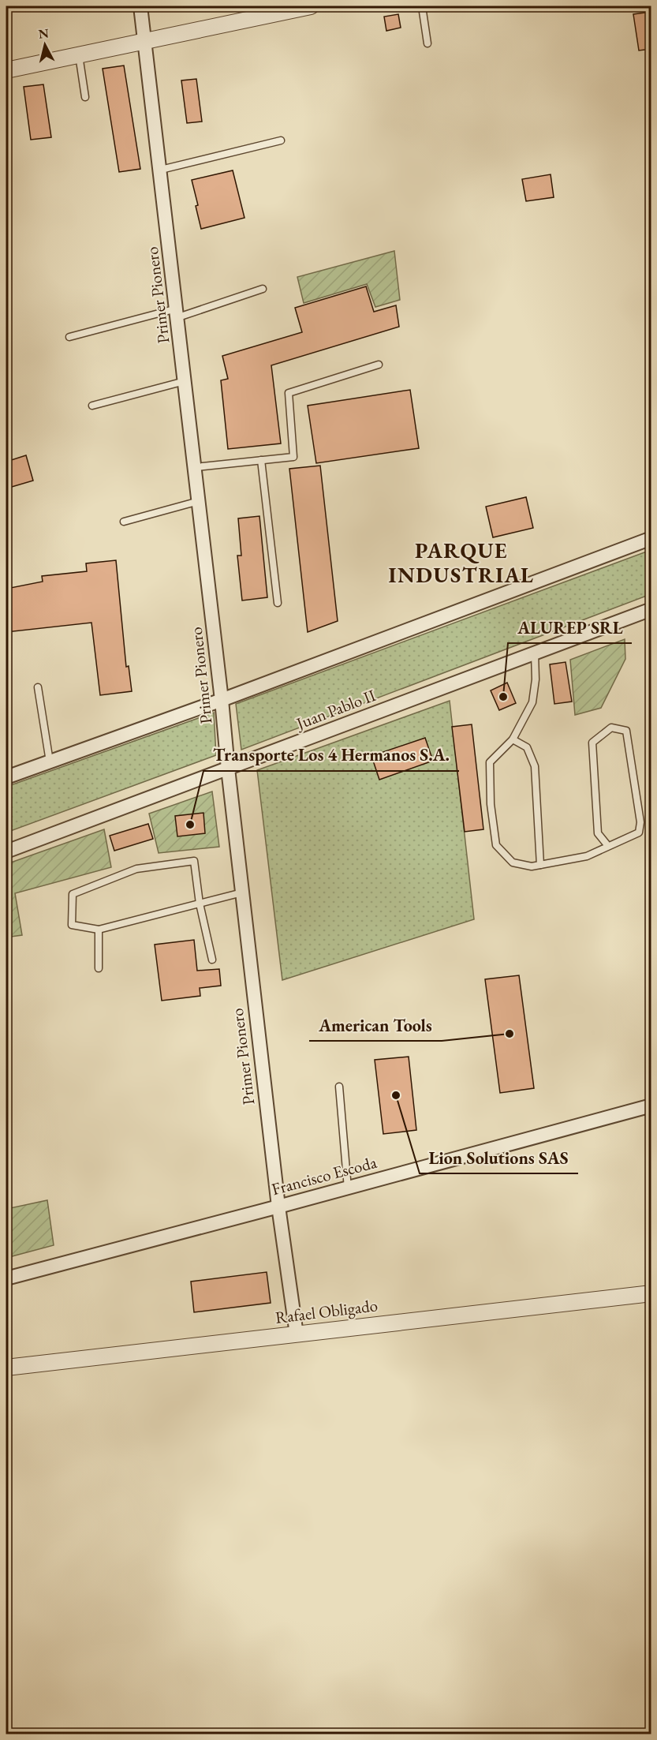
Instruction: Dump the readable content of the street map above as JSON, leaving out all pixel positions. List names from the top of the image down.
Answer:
{
  "streets": {
    "street": [
      "Primer Pionero",
      "Juan Pablo II",
      "Francisco Escoda",
      "Rafael Obligado"
    ]
  },
  "crossings": [
    ["Primer Pionero", "Juan Pablo II"],
    ["Primer Pionero", "Francisco Escoda"],
    ["Primer Pionero", "Rafael Obligado"]
  ],
  "districts": ["PARQUE INDUSTRIAL"],
  "places": [
    "ALUREP SRL",
    "Transporte Los 4 Hermanos S.A.",
    "American Tools",
    "Lion Solutions SAS"
  ],
  "north": "top"
}
